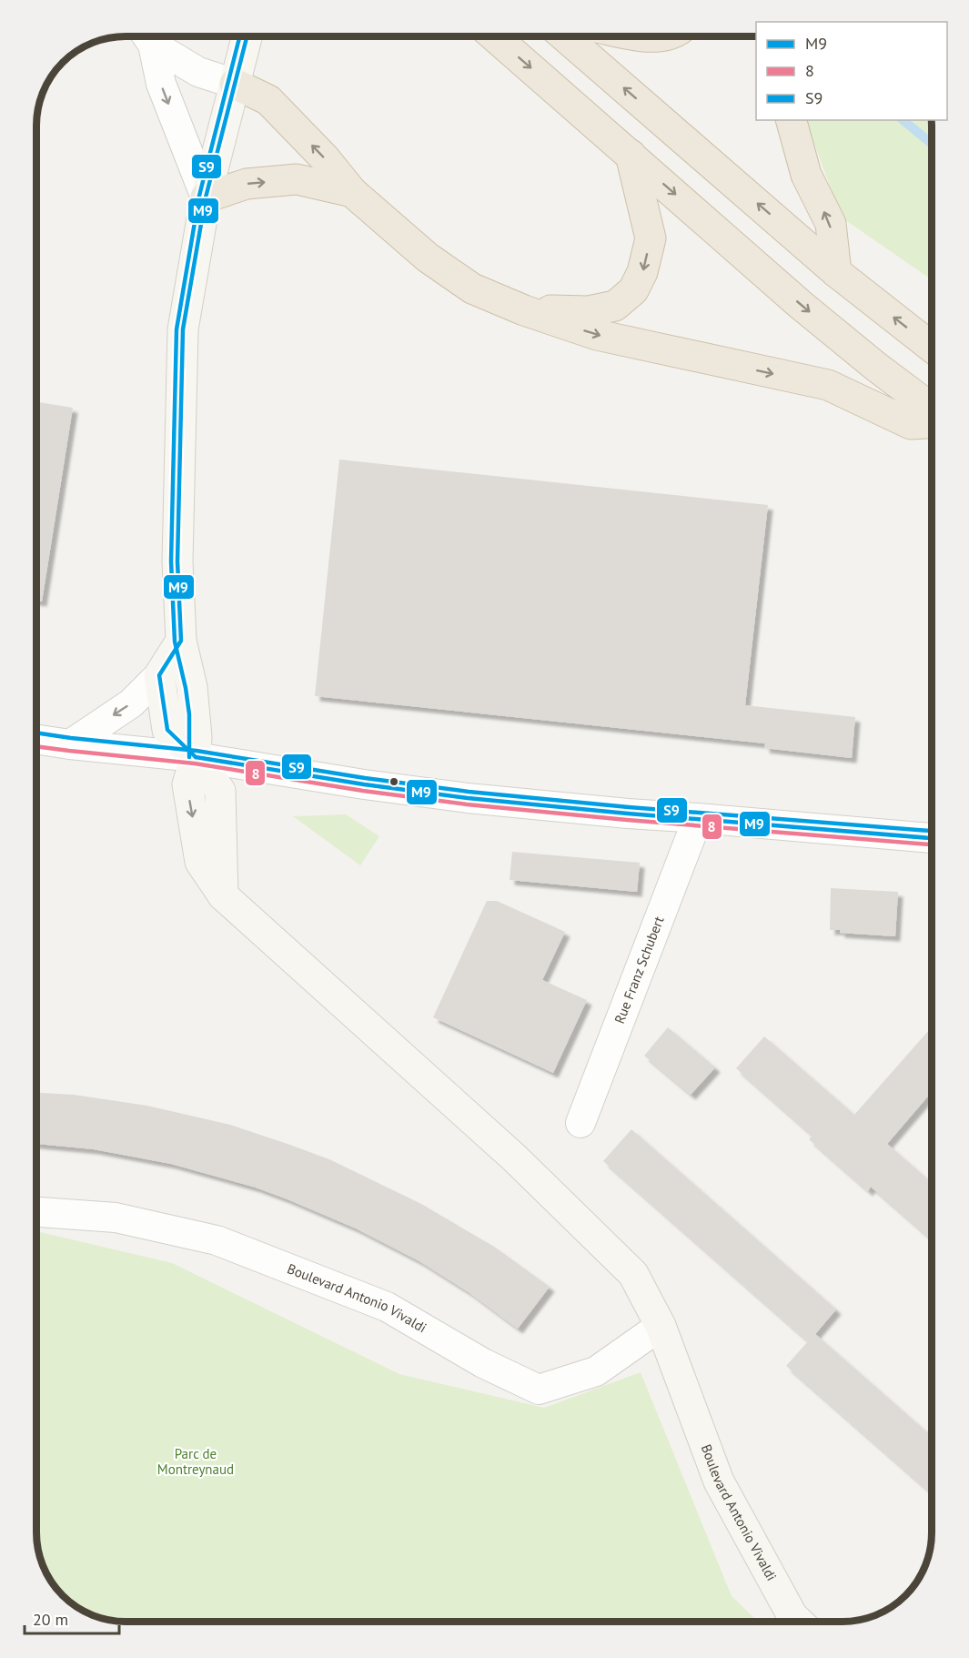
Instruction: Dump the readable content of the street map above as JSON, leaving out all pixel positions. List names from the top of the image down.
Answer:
{
  "streets": {
    "street": ["Rue Franz Schubert", "Boulevard Antonio Vivaldi"]
  },
  "parks": ["Parc de Montreynaud"],
  "lines": ["transit line S9", "transit line M9", "transit line 8"],
  "legend": ["M9", "8", "S9"],
  "scale_bar": "20 m"
}
